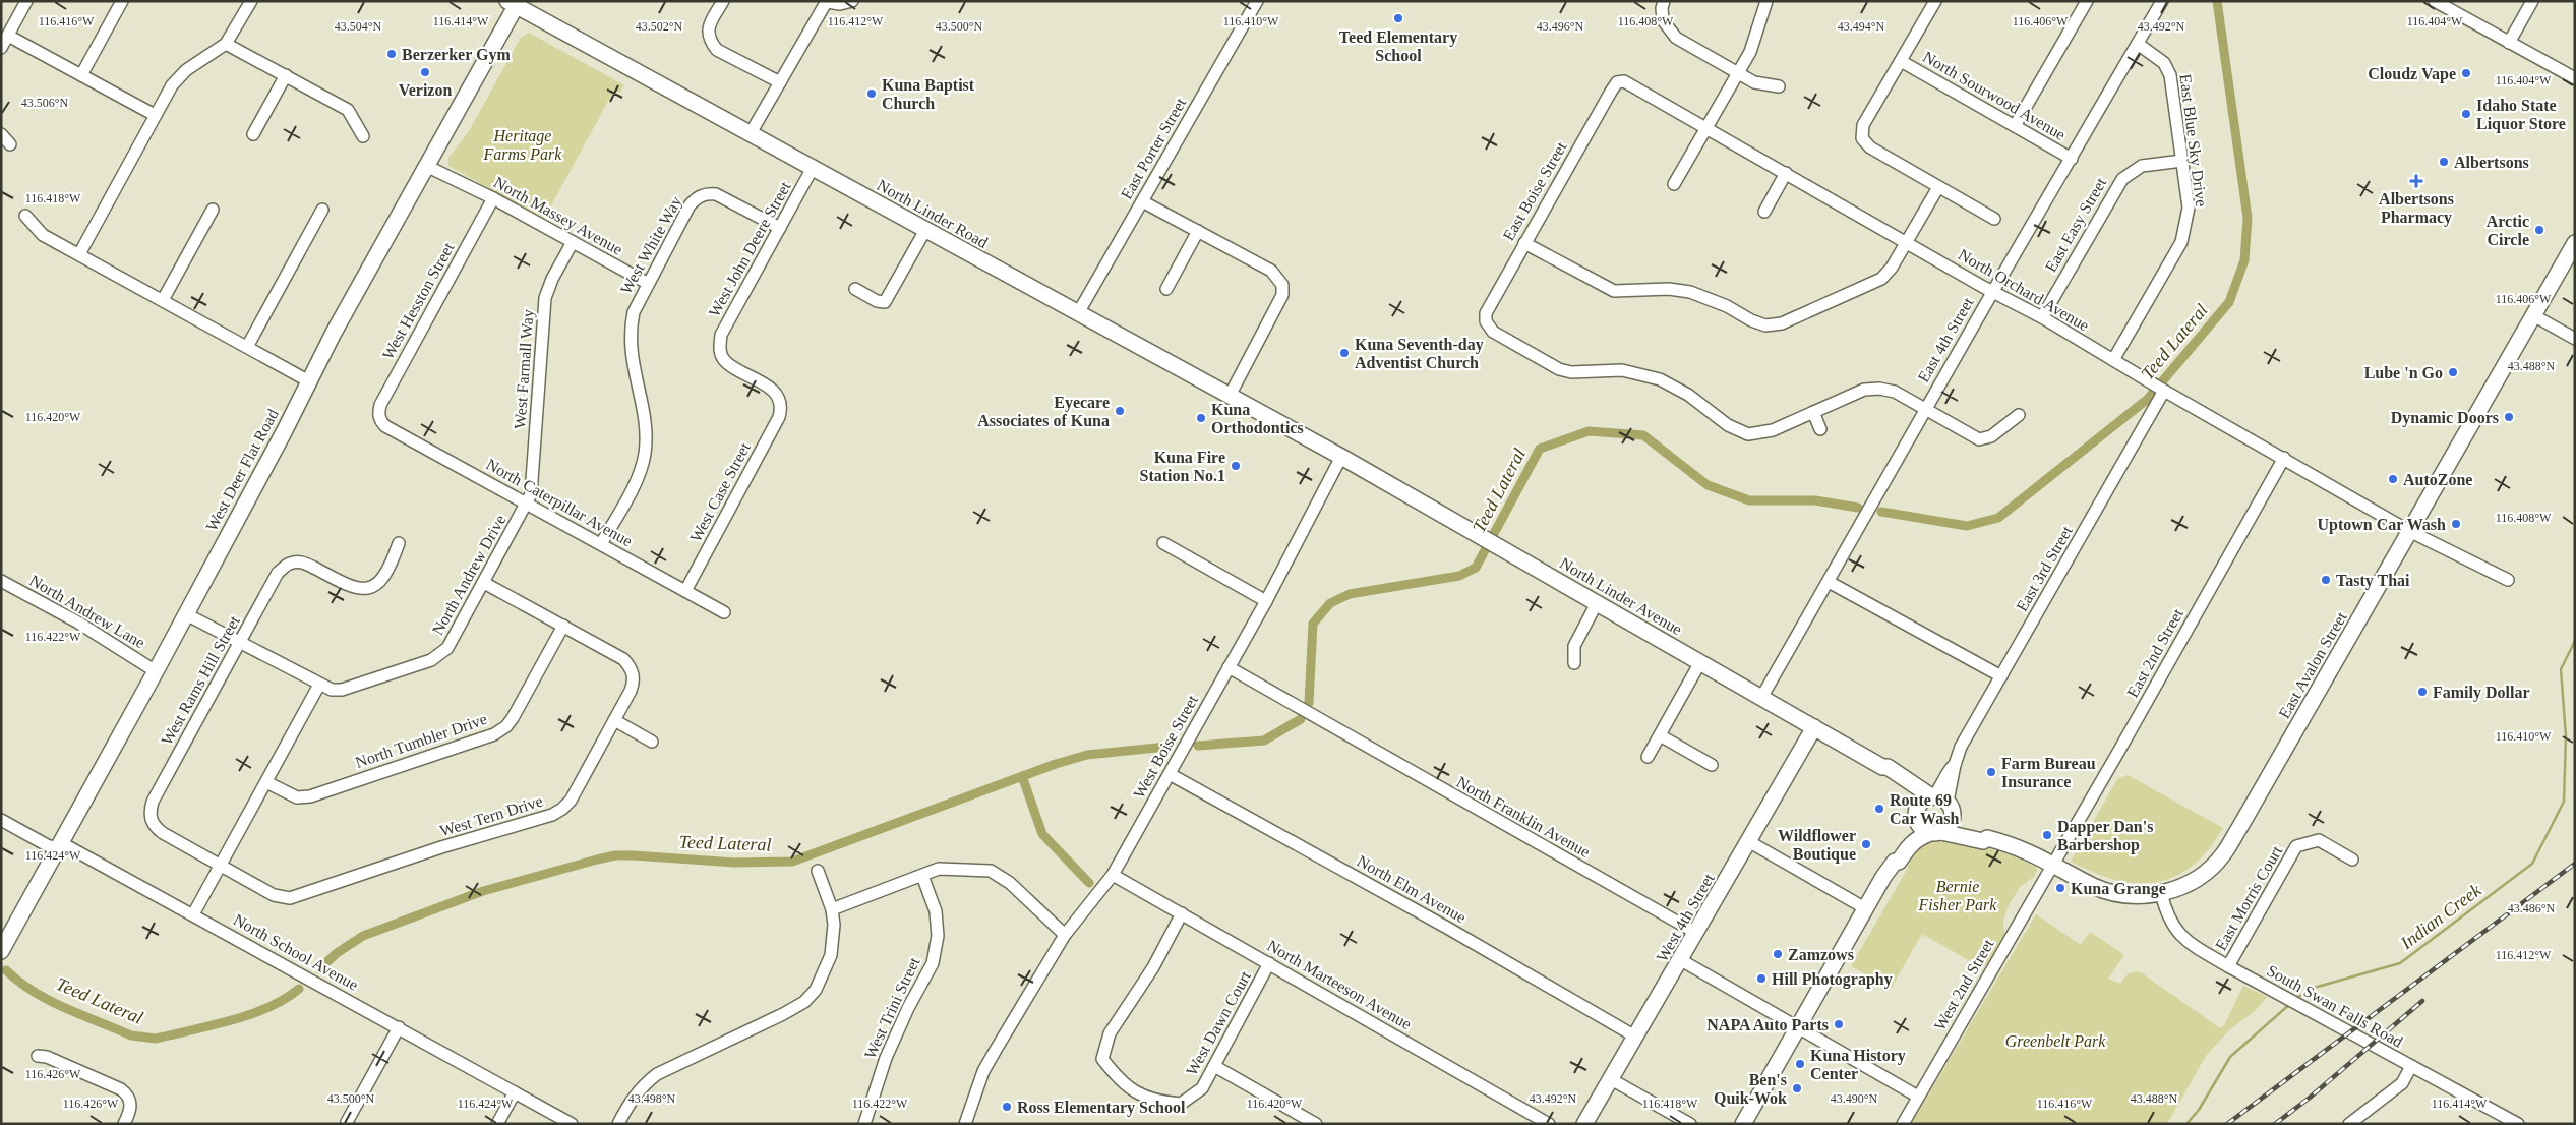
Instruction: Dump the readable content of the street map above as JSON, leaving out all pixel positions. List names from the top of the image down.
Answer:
{
  "streets": {
    "main road": [
      "North Linder Road",
      "West Deer Flat Road",
      "North Linder Avenue",
      "East Avalon Street",
      "West 4th Street"
    ],
    "street": [
      "North Sourwood Avenue",
      "East Blue Sky Drive",
      "East Porter Street",
      "East Boise Street",
      "North Massey Avenue",
      "East Easy Street",
      "West White Way",
      "West John Deere Street",
      "North Orchard Avenue",
      "West Hesston Street",
      "East 4th Street",
      "West Farmall Way",
      "West Case Street",
      "North Caterpillar Avenue",
      "East 3rd Street",
      "North Andrew Drive",
      "North Andrew Lane",
      "East 2nd Street",
      "West Rams Hill Street",
      "North Tumbler Drive",
      "West Boise Street",
      "West Tern Drive",
      "North Franklin Avenue",
      "North Elm Avenue",
      "East Morris Court",
      "North School Avenue",
      "North Marteeson Avenue",
      "West 2nd Street",
      "South Swan Falls Road",
      "West Trini Street",
      "West Dawn Court"
    ]
  },
  "crossings": [
    ["North Sourwood Avenue", "East 4th Street"],
    ["East Blue Sky Drive", "East Easy Street"],
    ["East Blue Sky Drive", "North Orchard Avenue"],
    ["East Blue Sky Drive", "East 4th Street"],
    ["East Porter Street", "North Linder Road"],
    ["East Boise Street", "North Orchard Avenue"],
    ["North Linder Road", "West John Deere Street"],
    ["North Linder Road", "West Deer Flat Road"],
    ["North Linder Road", "North Linder Avenue"],
    ["North Linder Road", "West Boise Street"],
    ["North Massey Avenue", "West White Way"],
    ["North Massey Avenue", "West Hesston Street"],
    ["North Massey Avenue", "West Farmall Way"],
    ["North Massey Avenue", "West Deer Flat Road"],
    ["East Easy Street", "North Orchard Avenue"],
    ["West White Way", "West John Deere Street"],
    ["West White Way", "North Caterpillar Avenue"],
    ["West John Deere Street", "West Case Street"],
    ["North Orchard Avenue", "East 4th Street"],
    ["North Orchard Avenue", "East 3rd Street"],
    ["North Orchard Avenue", "East 2nd Street"],
    ["North Orchard Avenue", "East Avalon Street"],
    ["West Hesston Street", "North Caterpillar Avenue"],
    ["East 4th Street", "North Linder Avenue"],
    ["West Farmall Way", "North Caterpillar Avenue"],
    ["West Farmall Way", "North Andrew Drive"],
    ["West Deer Flat Road", "North Andrew Drive"],
    ["West Deer Flat Road", "North Andrew Lane"],
    ["West Deer Flat Road", "North School Avenue"],
    ["West Case Street", "North Caterpillar Avenue"],
    ["North Caterpillar Avenue", "North Andrew Drive"],
    ["East 3rd Street", "North Linder Avenue"],
    ["North Andrew Drive", "West Rams Hill Street"],
    ["North Linder Avenue", "East 2nd Street"],
    ["North Linder Avenue", "East Avalon Street"],
    ["North Linder Avenue", "West Boise Street"],
    ["North Linder Avenue", "West 4th Street"],
    ["North Linder Avenue", "West 2nd Street"],
    ["North Linder Avenue", "South Swan Falls Road"],
    ["East 2nd Street", "West 2nd Street"],
    ["East Avalon Street", "South Swan Falls Road"],
    ["West Rams Hill Street", "West Tern Drive"],
    ["North Tumbler Drive", "West Tern Drive"],
    ["West Boise Street", "North Franklin Avenue"],
    ["West Boise Street", "North Elm Avenue"],
    ["West Boise Street", "North Marteeson Avenue"],
    ["North Franklin Avenue", "West 4th Street"],
    ["North Elm Avenue", "West 4th Street"],
    ["East Morris Court", "South Swan Falls Road"],
    ["North Marteeson Avenue", "West Dawn Court"]
  ],
  "water": ["Teed Lateral", "Indian Creek"],
  "parks": ["Heritage Farms Park", "Bernie Fisher Park", "Greenbelt Park"],
  "places": {
    "other": [
      "Teed Elementary School",
      "Berzerker Gym",
      "Verizon",
      "Cloudz Vape",
      "Kuna Baptist Church",
      "Idaho State Liquor Store",
      "Albertsons",
      "Arctic Circle",
      "Kuna Seventh-day Adventist Church",
      "Lube 'n Go",
      "Eyecare Associates of Kuna",
      "Dynamic Doors",
      "Kuna Orthodontics",
      "Kuna Fire Station No.1",
      "AutoZone",
      "Uptown Car Wash",
      "Tasty Thai",
      "Family Dollar",
      "Farm Bureau Insurance",
      "Route 69 Car Wash",
      "Dapper Dan's Barbershop",
      "Wildflower Boutique",
      "Kuna Grange",
      "Zamzows",
      "Hill Photography",
      "NAPA Auto Parts",
      "Kuna History Center",
      "Ben's Quik-Wok",
      "Ross Elementary School"
    ],
    "health": ["Albertsons Pharmacy"]
  },
  "coordinates": [
    "116.406°W",
    "116.404°W",
    "116.416°W",
    "116.414°W",
    "116.412°W",
    "116.410°W",
    "116.408°W",
    "43.504°N",
    "43.502°N",
    "43.500°N",
    "43.496°N",
    "43.494°N",
    "43.492°N",
    "43.506°N",
    "116.418°W",
    "43.488°N",
    "116.420°W",
    "116.422°W",
    "116.424°W",
    "43.486°N",
    "116.426°W",
    "43.498°N",
    "43.490°N"
  ]
}
